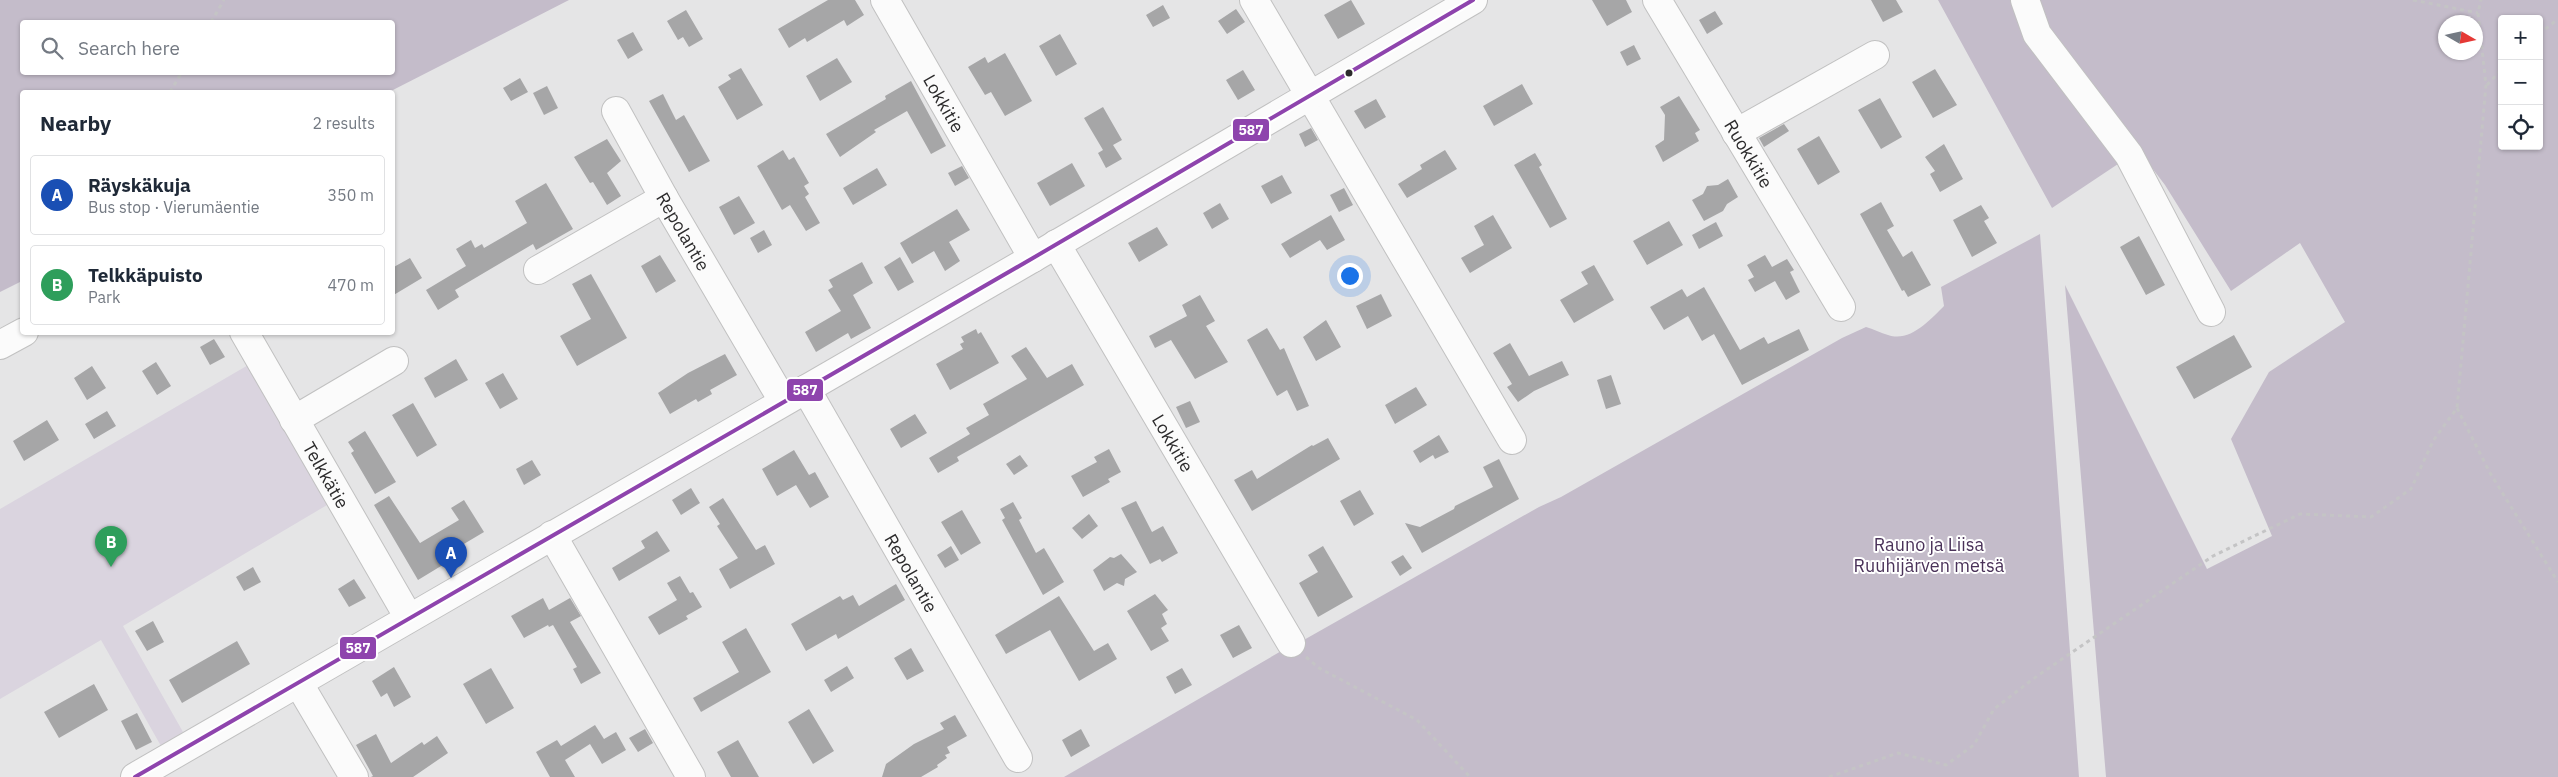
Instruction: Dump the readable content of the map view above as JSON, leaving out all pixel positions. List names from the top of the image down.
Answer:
{
  "streets": {
    "street": [
      "Lokkitie",
      "Ruokkitie",
      "Repolantie",
      "Telkkätie"
    ]
  },
  "parks": ["Rauno ja Liisa Ruuhijärven metsä"],
  "lines": ["transit line 587"],
  "north": "right",
  "page": {
    "map_buttons": ["+", "−"],
    "search": "Search here",
    "heading": ["Nearby", "2 results"],
    "list": [
      {
        "mark": "A",
        "name": "Räyskäkuja",
        "note": "Bus stop · Vierumäentie",
        "value": "350 m"
      },
      {
        "mark": "B",
        "name": "Telkkäpuisto",
        "note": "Park",
        "value": "470 m"
      }
    ],
    "pins": ["B", "A"]
  }
}
